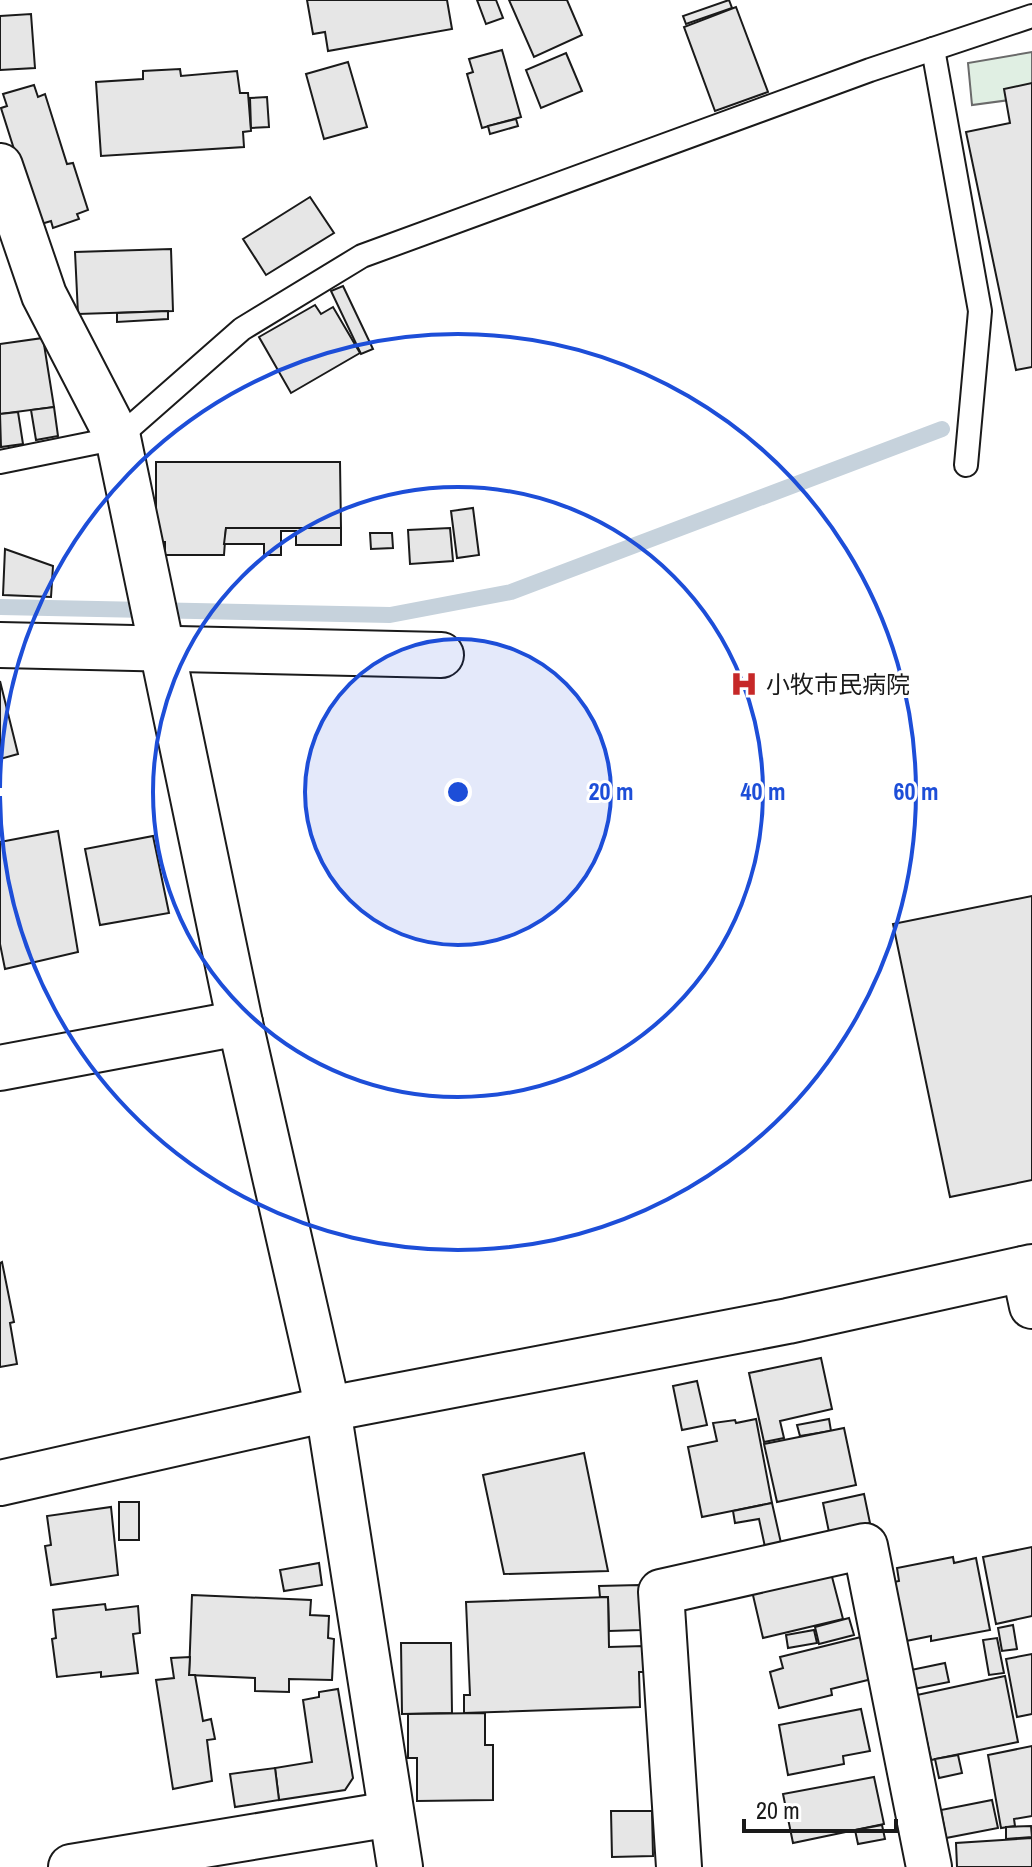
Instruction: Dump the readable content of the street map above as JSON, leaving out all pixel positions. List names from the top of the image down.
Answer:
{
  "places": {
    "hospital": ["小牧市民病院"]
  },
  "scale_bar": "20 m",
  "rings": ["20 m", "40 m", "60 m"]
}
